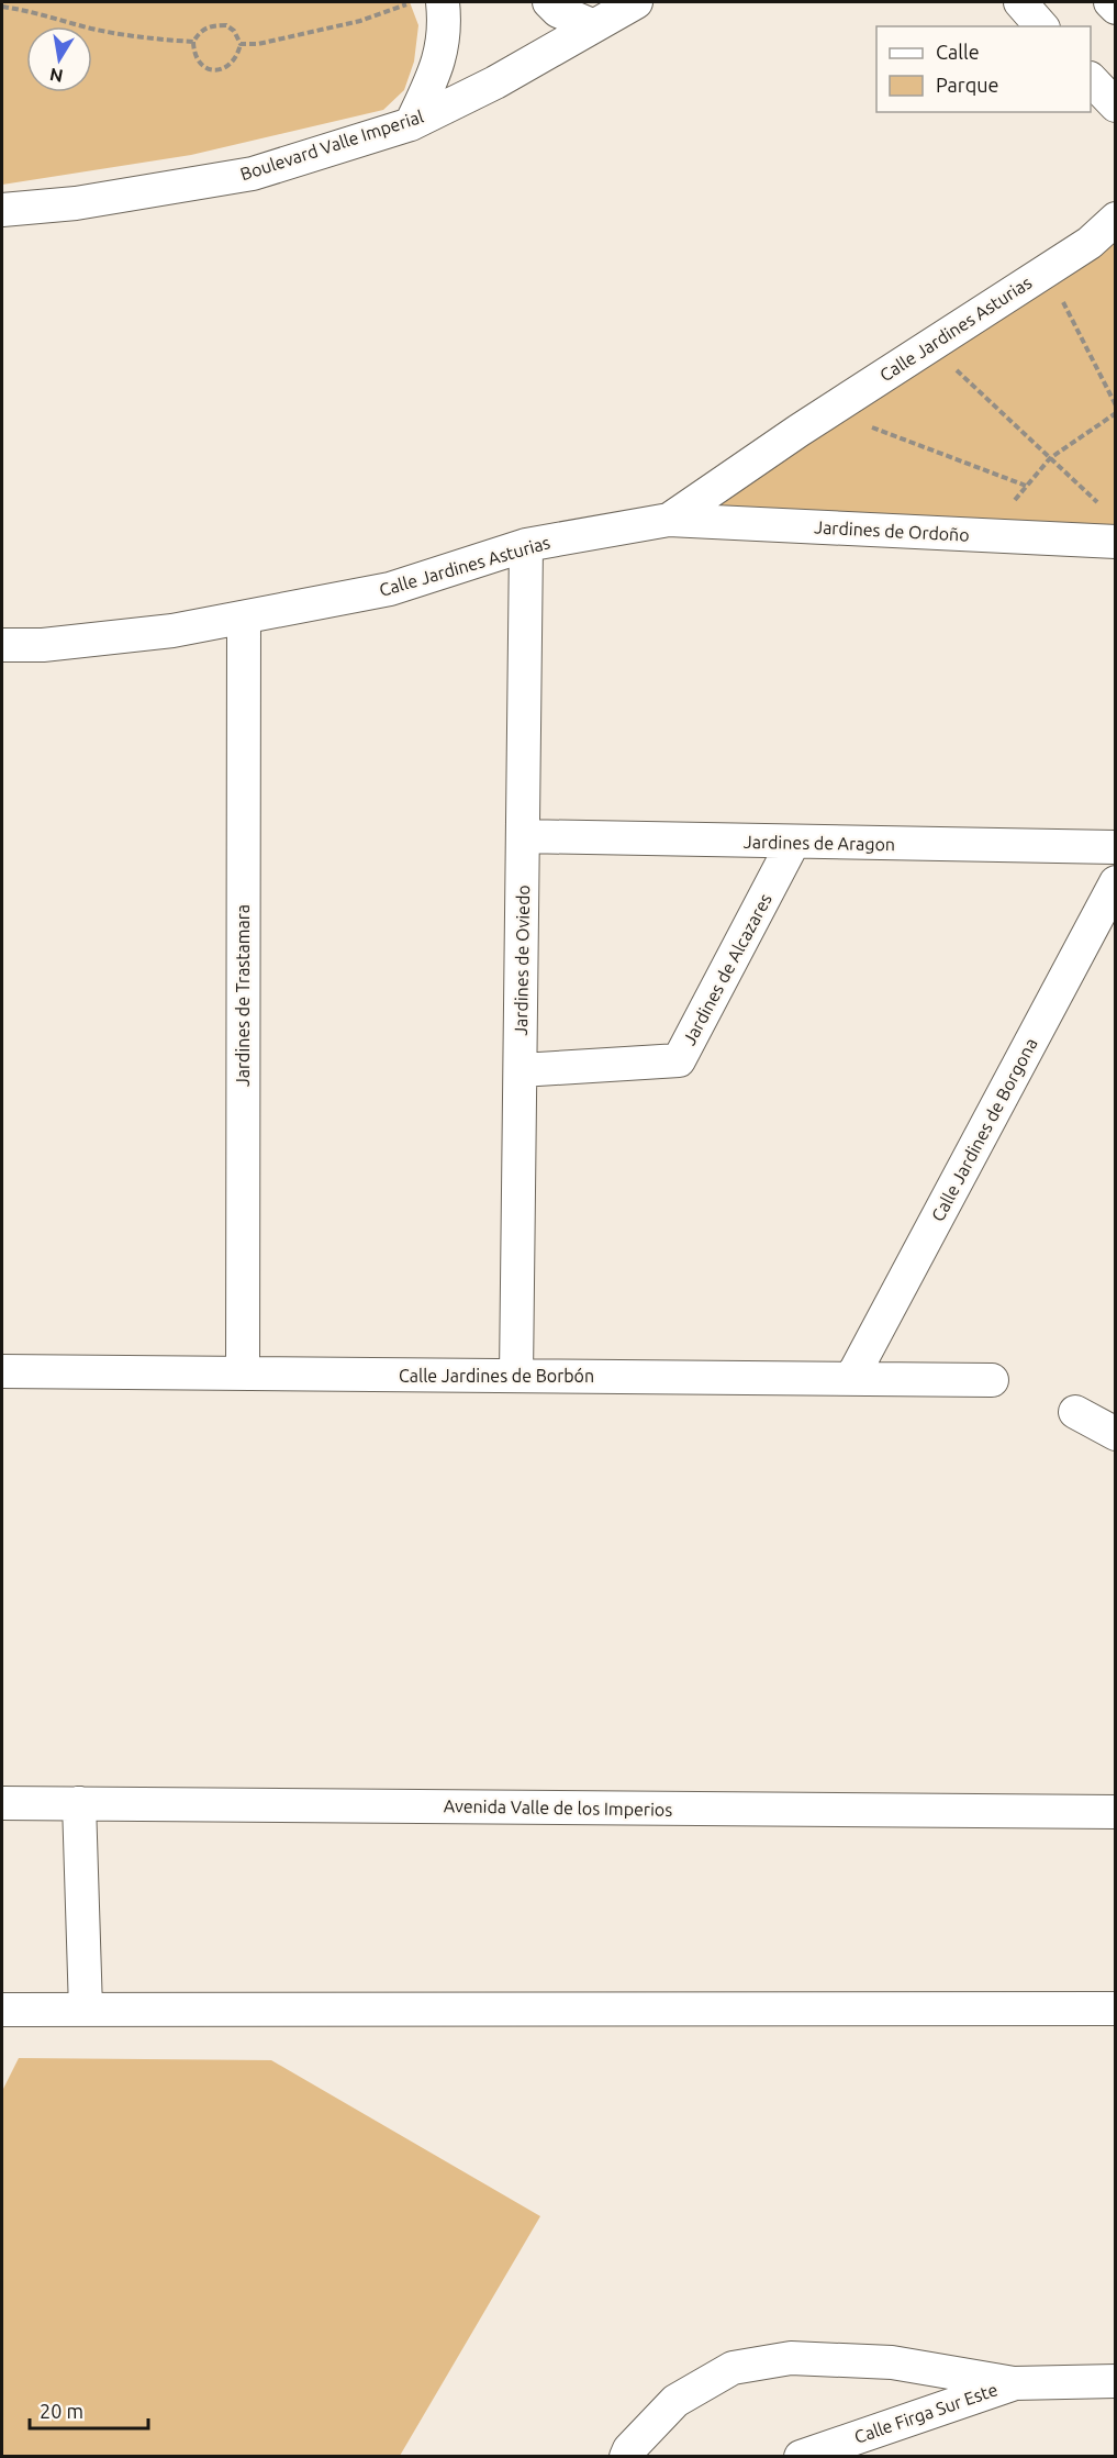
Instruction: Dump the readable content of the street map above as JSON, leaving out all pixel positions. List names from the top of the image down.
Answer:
{
  "streets": {
    "street": [
      "Boulevard Valle Imperial",
      "Calle Jardines Asturias",
      "Jardines de Ordoño",
      "Jardines de Aragon",
      "Jardines de Oviedo",
      "Jardines de Alcazares",
      "Jardines de Trastamara",
      "Calle Jardines de Borgona",
      "Calle Jardines de Borbón",
      "Avenida Valle de los Imperios",
      "Calle Firga Sur Este"
    ]
  },
  "crossings": [
    ["Calle Jardines Asturias", "Jardines de Ordoño"],
    ["Calle Jardines Asturias", "Jardines de Oviedo"],
    ["Calle Jardines Asturias", "Jardines de Trastamara"],
    ["Jardines de Aragon", "Jardines de Oviedo"],
    ["Jardines de Aragon", "Jardines de Alcazares"],
    ["Jardines de Oviedo", "Jardines de Alcazares"],
    ["Jardines de Oviedo", "Calle Jardines de Borbón"],
    ["Jardines de Trastamara", "Calle Jardines de Borbón"],
    ["Calle Jardines de Borgona", "Calle Jardines de Borbón"]
  ],
  "legend": ["Calle", "Parque"],
  "scale_bar": "20 m",
  "north": "bottom"
}
